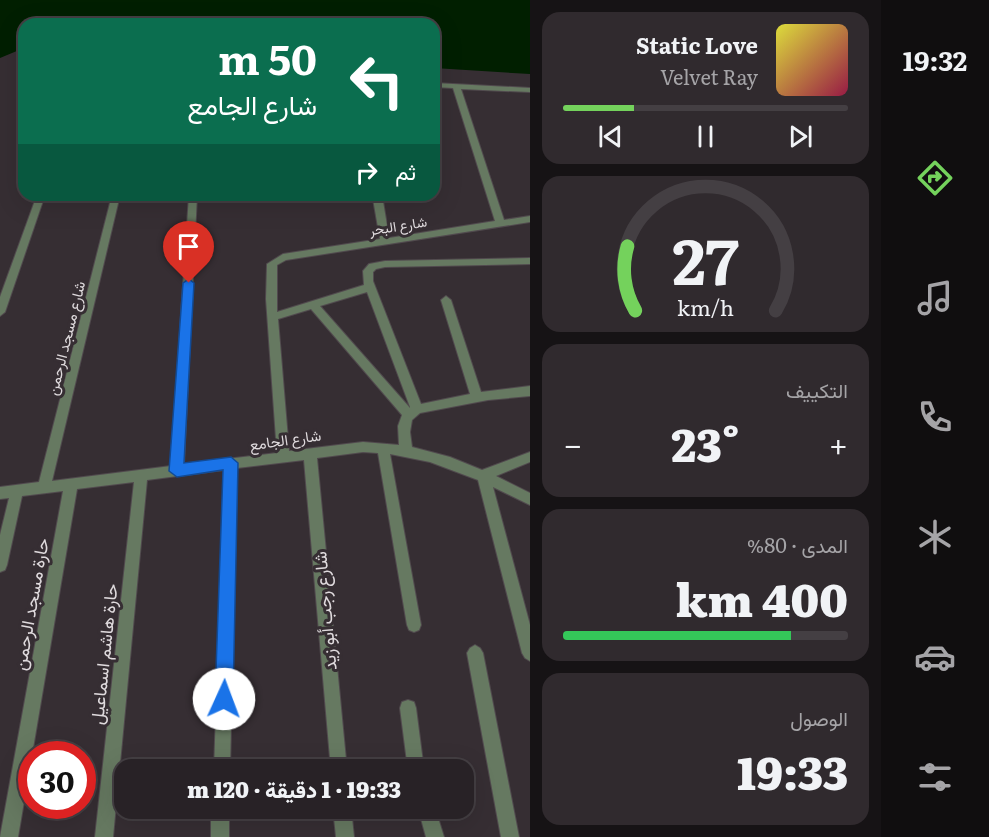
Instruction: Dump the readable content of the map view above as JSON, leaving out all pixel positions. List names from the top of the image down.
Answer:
{
  "streets": {
    "street": [
      "شارع البحر",
      "شارع مسجد الرحمن",
      "شارع الجامع",
      "حارة مسجد الرحمن",
      "شارع رجب أبو زيد",
      "حارة هاشم اسماعيل"
    ]
  },
  "crossings": [
    ["شارع مسجد الرحمن", "شارع الجامع"],
    ["شارع الجامع", "حارة مسجد الرحمن"],
    ["شارع الجامع", "شارع رجب أبو زيد"],
    ["شارع الجامع", "حارة هاشم اسماعيل"]
  ],
  "page": {
    "tabs": "19:32",
    "turn": ["50 m", "شارع الجامع"],
    "song": ["Static Love", "Velvet Ray"],
    "then": "ثم",
    "tile": [
      "التكييف",
      ["المدى · 80%", "400 km"],
      ["الوصول", "19:33"]
    ],
    "heat": ["−", "23°", "+"],
    "limit": "30",
    "trip": "19:33 · 1 دقيقة · 120 m",
    "gauge": ["27", "km/h"]
  }
}
